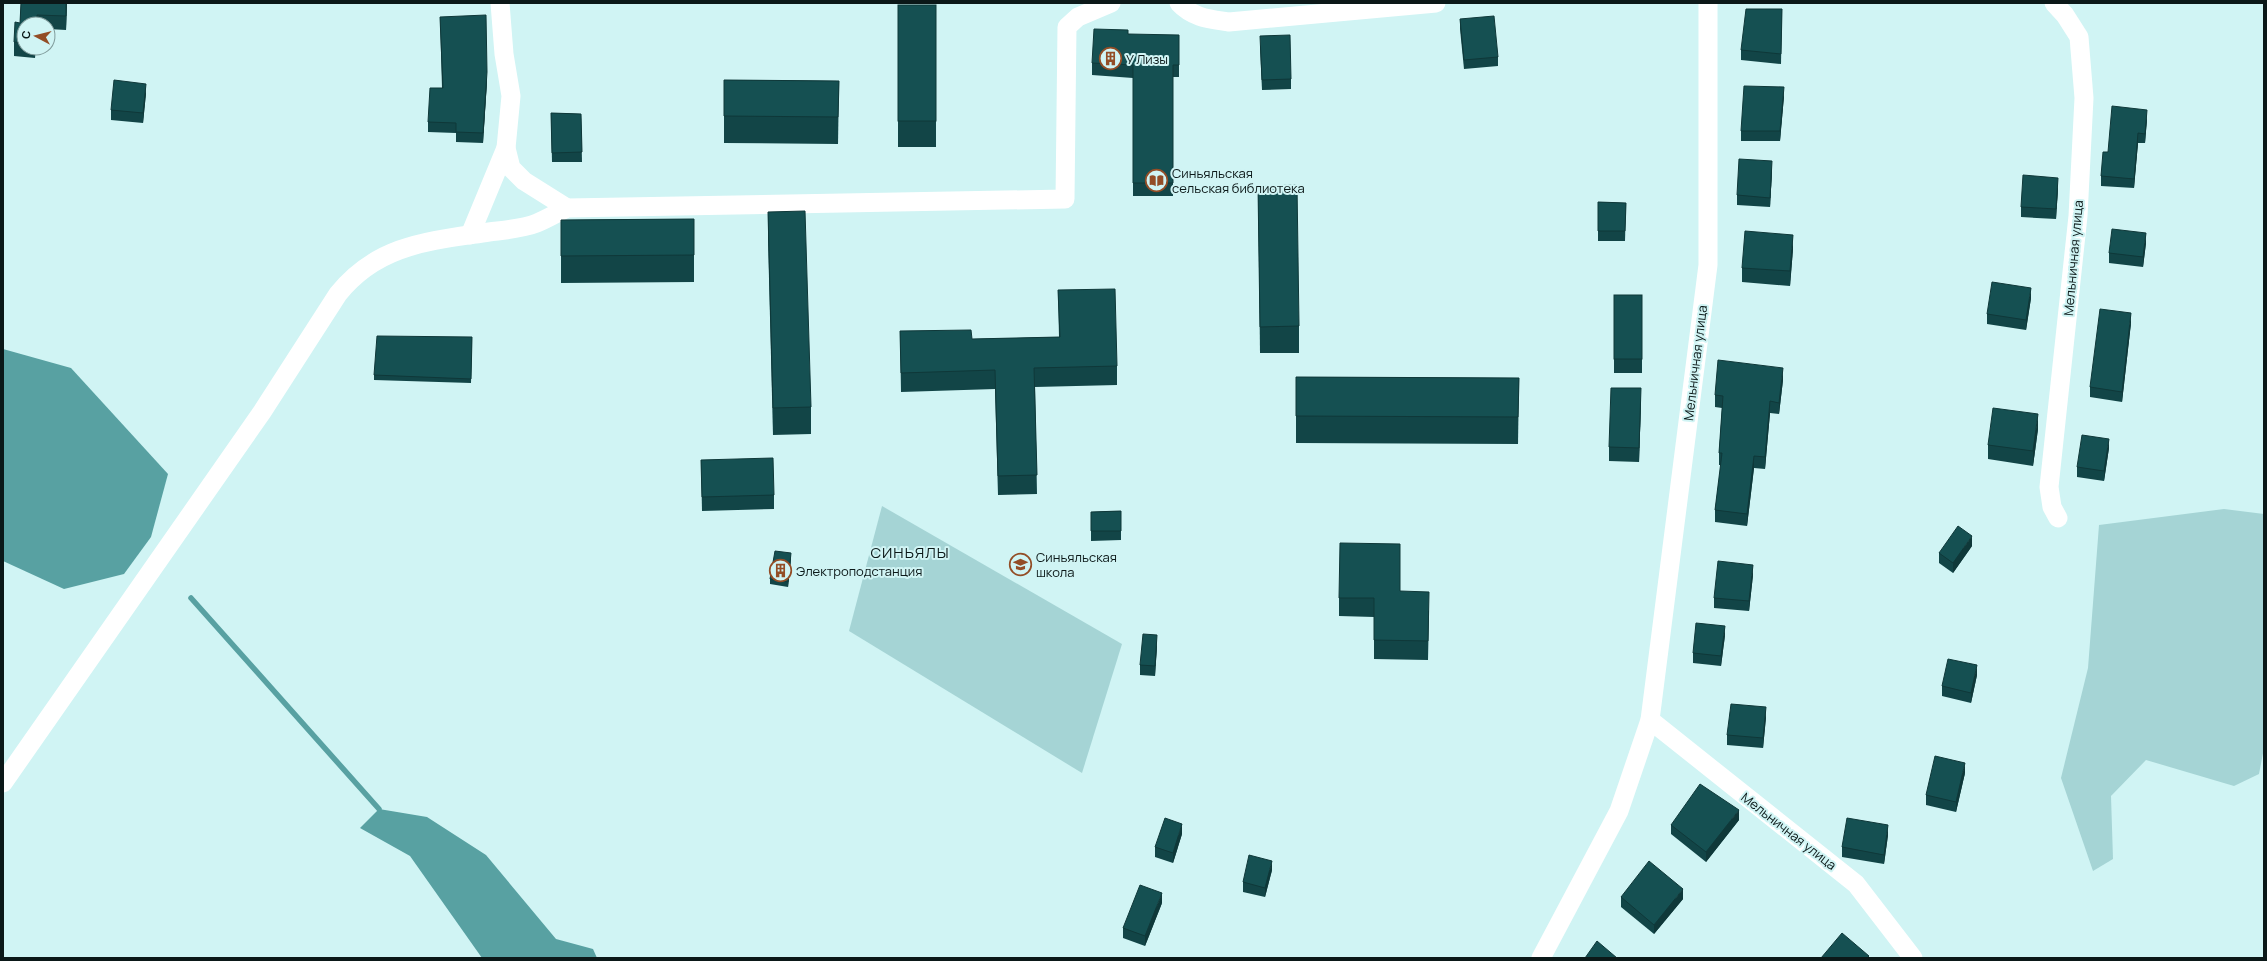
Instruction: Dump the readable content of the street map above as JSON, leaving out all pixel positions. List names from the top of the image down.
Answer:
{
  "streets": {
    "street": ["Мельничная улица"]
  },
  "districts": ["СИНЬЯЛЫ"],
  "places": {
    "building": ["У Лизы", "Электроподстанция"],
    "library": ["Синьяльская сельская библиотека"],
    "school or university": ["Синьяльская школа"]
  },
  "north": "left"
}
